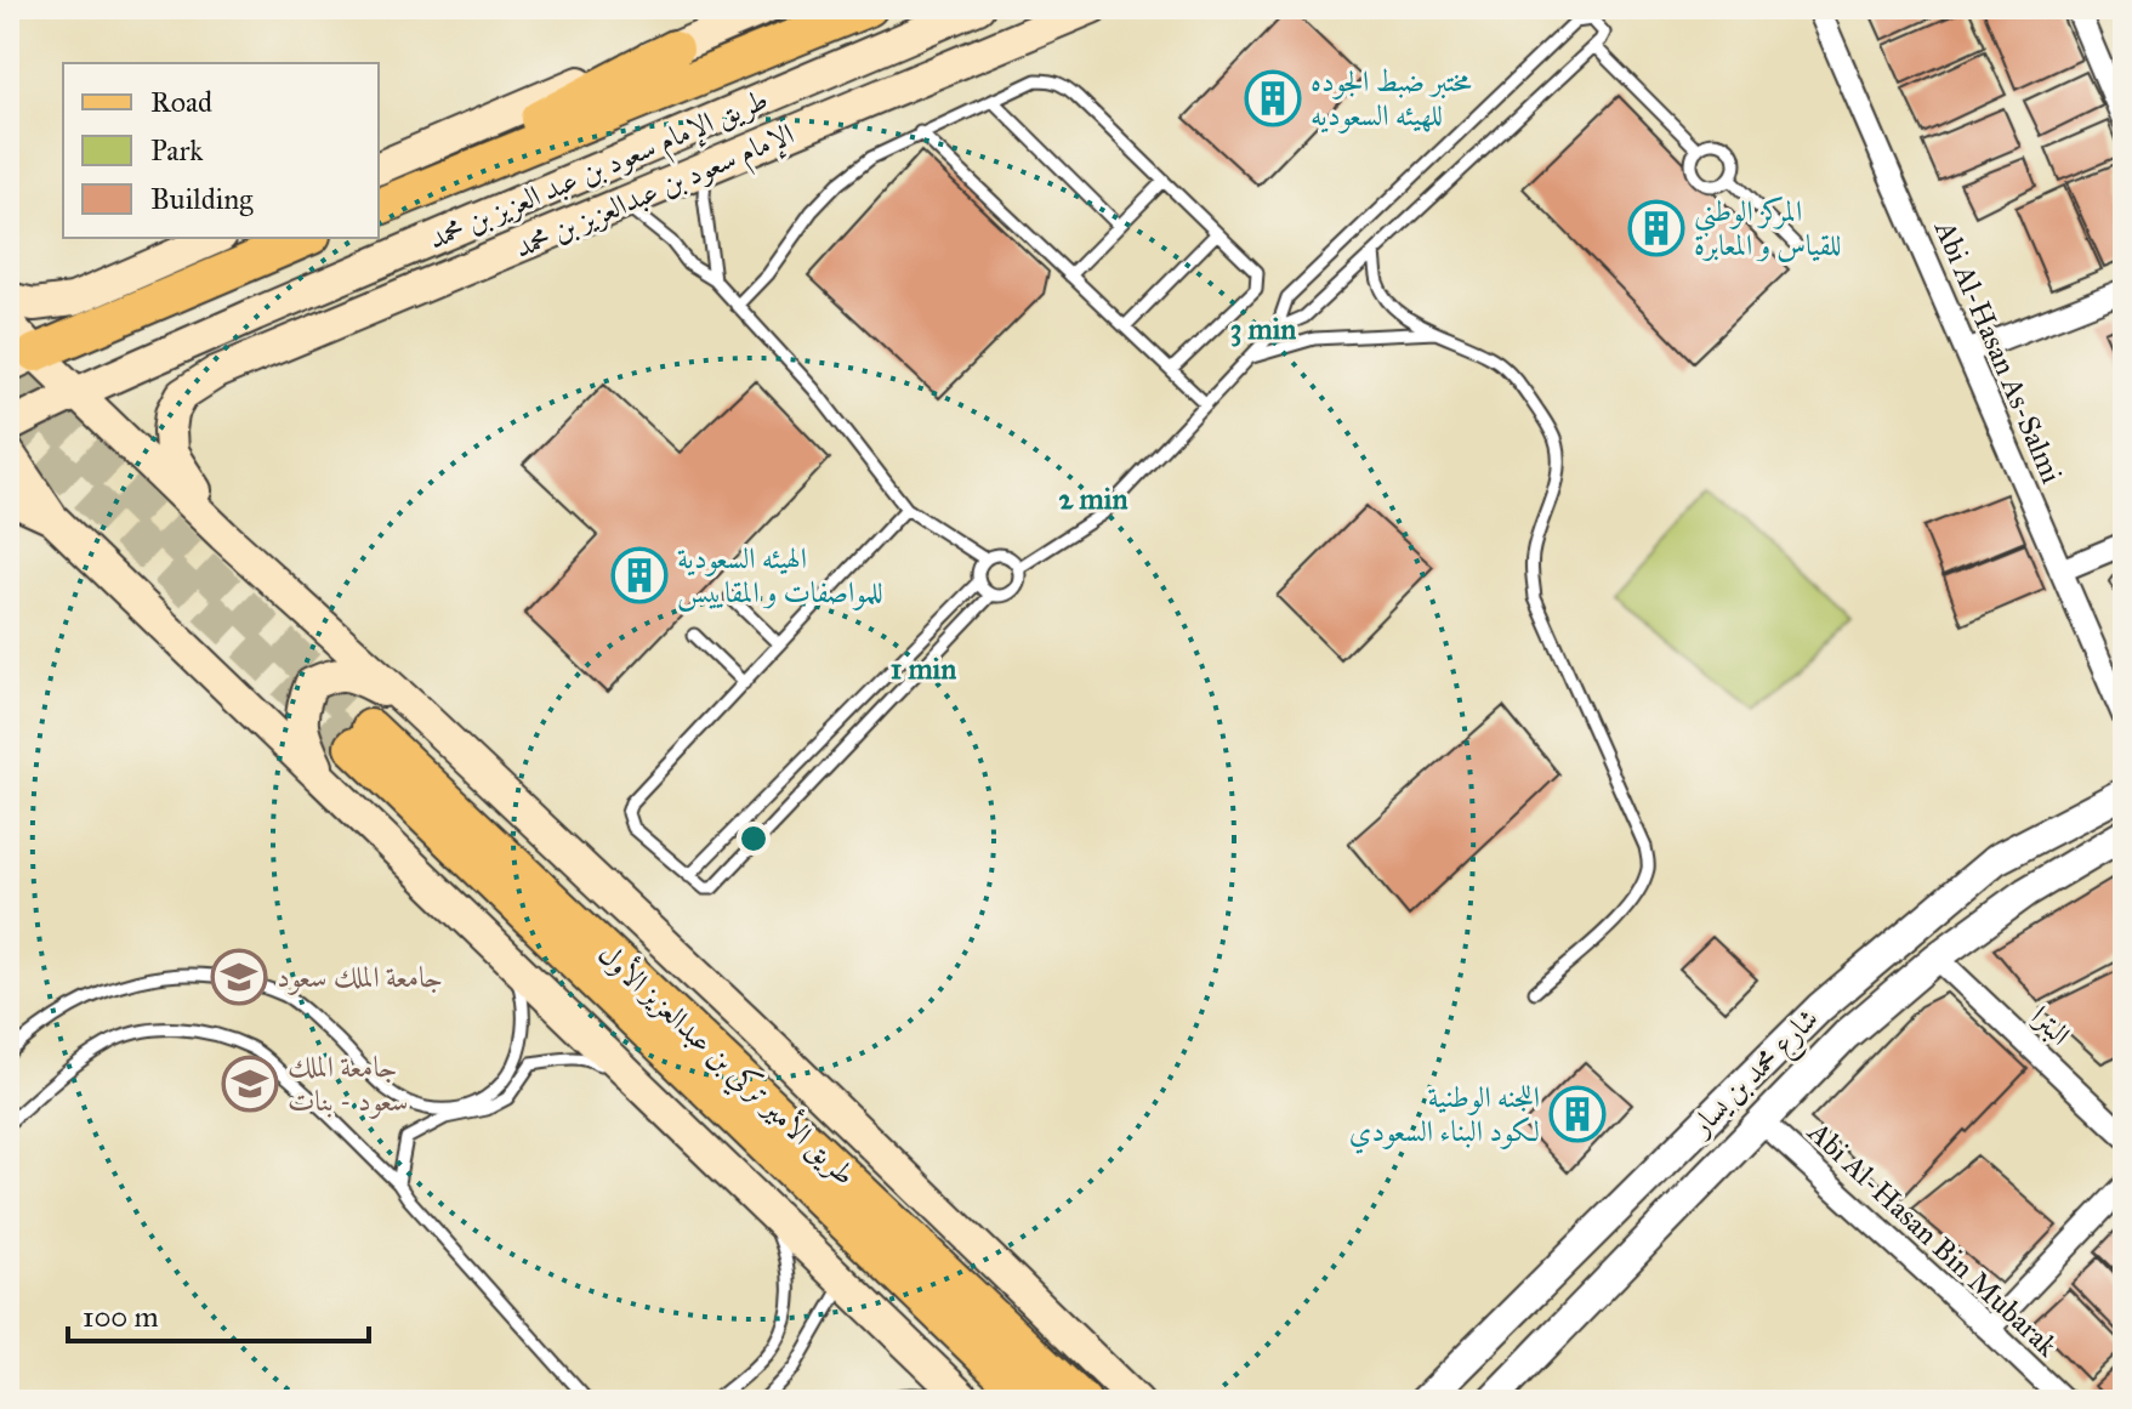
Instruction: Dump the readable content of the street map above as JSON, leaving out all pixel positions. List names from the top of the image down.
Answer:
{
  "streets": {
    "main road": ["طريق الإمام سعود بن عبد العزيز بن محمد", "الإمام سعود بن عبدالعزيز بن محمد", "طريق الأمير تركي بن عبدالعزيز الأول"],
    "street": [
      "Abi Al-Hasan As-Salmi",
      "البترا",
      "شارع محمد بن يسار",
      "Abi Al-Hasan Bin Mubarak"
    ]
  },
  "crossings": [
    ["البترا", "شارع محمد بن يسار"],
    ["شارع محمد بن يسار", "Abi Al-Hasan Bin Mubarak"]
  ],
  "places": {
    "building": [
      "مختبر ضبط الجوده للهيئه السعوديه",
      "المركز الوطني للقياس و المعابرة",
      "الهيئه السعودية للمواصفات و المقاييس",
      "اللجنه الوطنية لكود البناء السعودي"
    ],
    "school or university": ["جامعة الملك سعود", "جامعة الملك سعود - بنات"]
  },
  "legend": ["Road", "Park", "Building"],
  "scale_bar": "100 m",
  "rings": ["3 min", "2 min", "1 min"]
}
